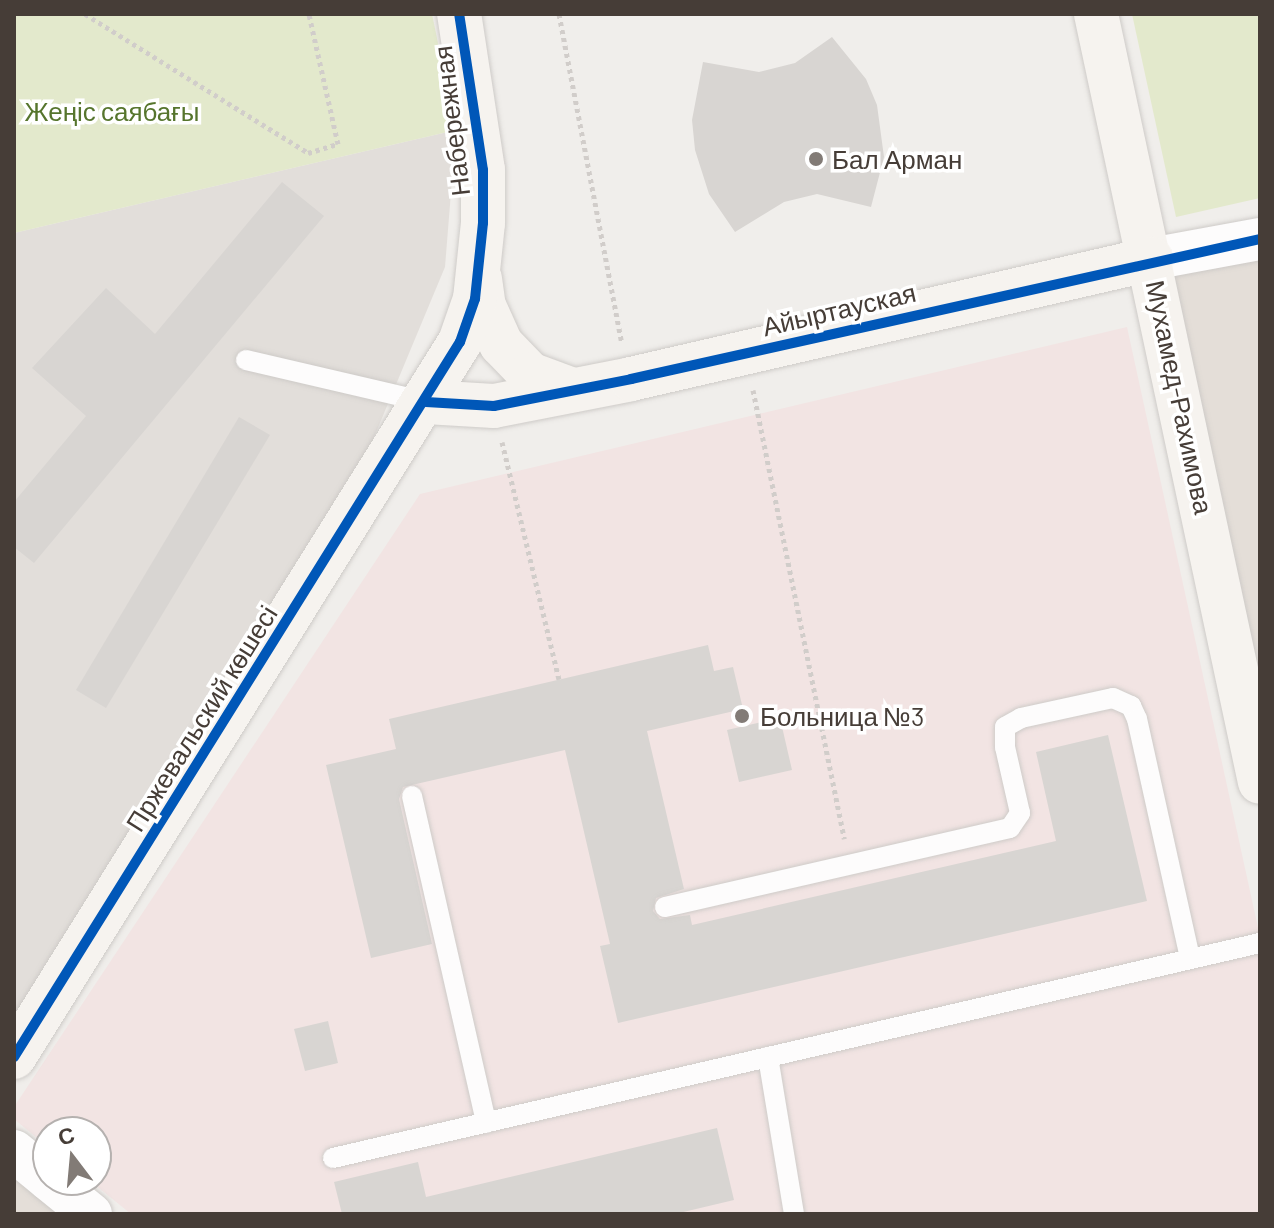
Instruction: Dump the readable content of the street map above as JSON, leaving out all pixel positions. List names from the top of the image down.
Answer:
{
  "streets": {
    "street": [
      "Набережная",
      "Айыртауская",
      "Мухамед-Рахимова",
      "Пржевальский көшесі"
    ]
  },
  "crossings": [
    ["Набережная", "Айыртауская"],
    ["Набережная", "Пржевальский көшесі"],
    ["Айыртауская", "Мухамед-Рахимова"],
    ["Айыртауская", "Пржевальский көшесі"]
  ],
  "parks": ["Жеңіс саябағы"],
  "places": ["Бал Арман", "Больница №3"],
  "north": "top"
}
